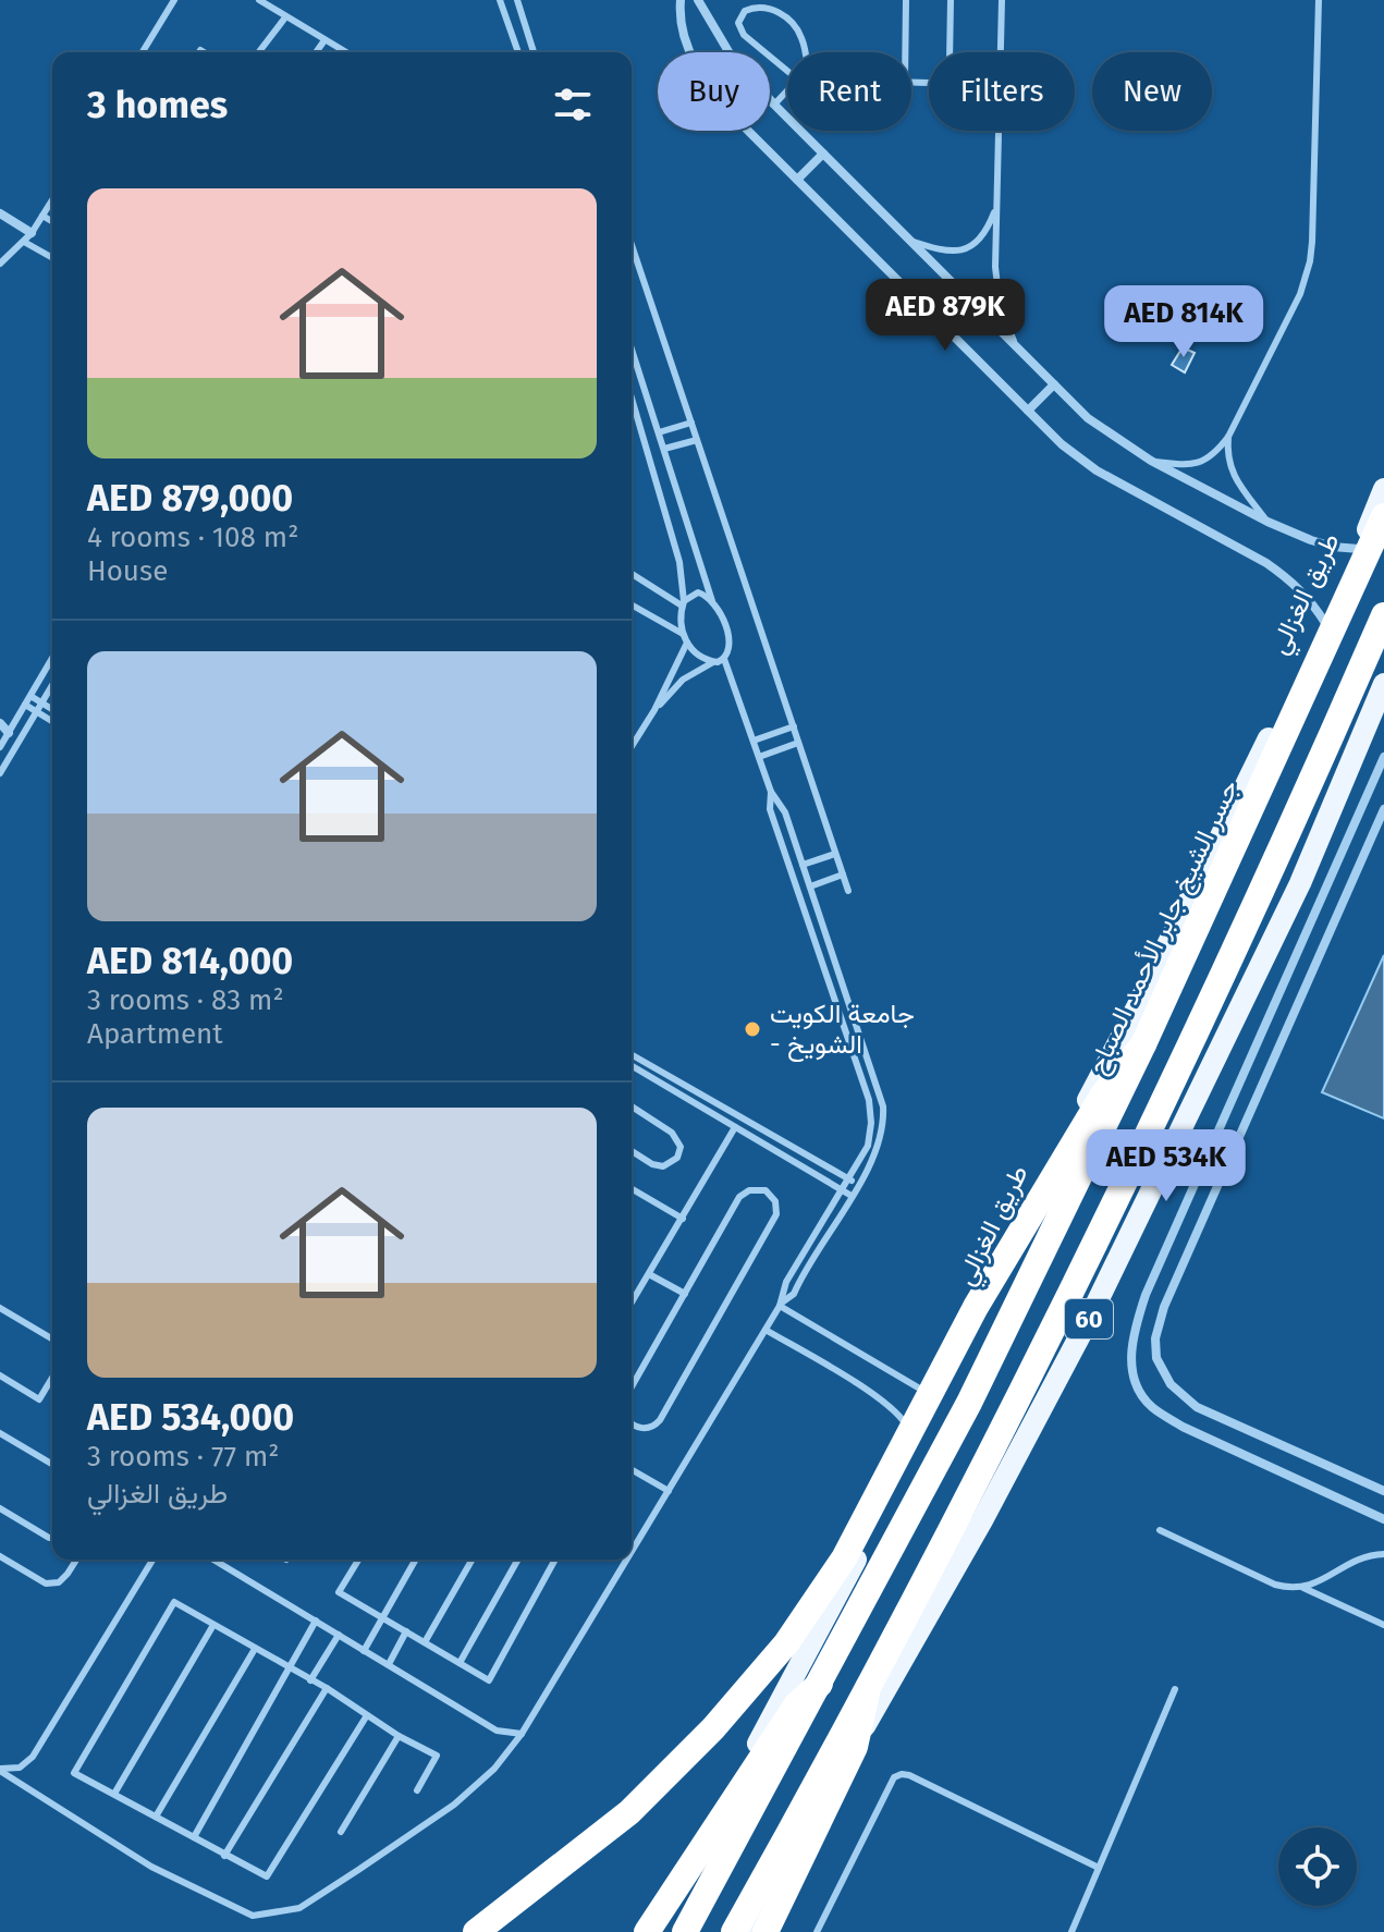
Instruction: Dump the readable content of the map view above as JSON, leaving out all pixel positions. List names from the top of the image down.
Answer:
{
  "streets": {
    "highway": ["جسر الشيخ جابر الأحمد الصباح", "60"],
    "main road": ["طريق الغزالي"]
  },
  "places": ["جامعة الكويت - الشويخ"],
  "page": {
    "chip": [
      "Buy",
      "Rent",
      "Filters",
      "New"
    ],
    "heading": "3 homes",
    "list": [
      {
        "name": "AED 879,000",
        "note": "4 rooms · 108 m² · House"
      },
      {
        "name": "AED 814,000",
        "note": "3 rooms · 83 m² · Apartment"
      },
      {
        "name": "AED 534,000",
        "note": "3 rooms · 77 m² · طريق الغزالي"
      }
    ],
    "price": ["AED 879K", "AED 814K", "AED 534K"]
  }
}
